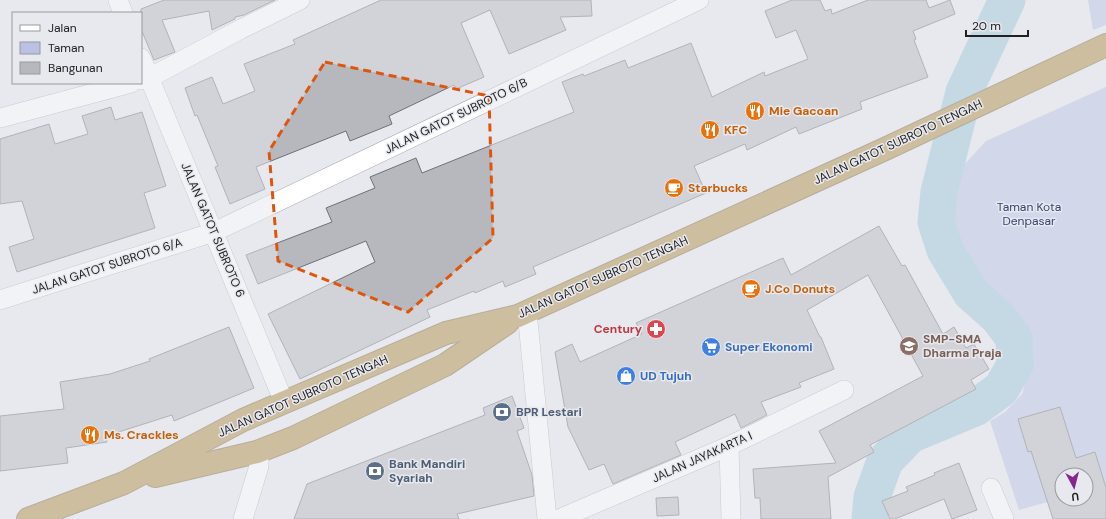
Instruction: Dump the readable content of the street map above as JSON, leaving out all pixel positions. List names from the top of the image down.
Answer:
{
  "streets": {
    "highway": ["JALAN GATOT SUBROTO TENGAH"],
    "street": [
      "JALAN GATOT SUBROTO 6/B",
      "JALAN GATOT SUBROTO 6",
      "JALAN GATOT SUBROTO 6/A",
      "JALAN JAYAKARTA I"
    ]
  },
  "crossings": [
    ["JALAN GATOT SUBROTO 6/B", "JALAN GATOT SUBROTO 6"],
    ["JALAN GATOT SUBROTO 6/B", "JALAN GATOT SUBROTO 6/A"],
    ["JALAN GATOT SUBROTO TENGAH", "JALAN GATOT SUBROTO 6"],
    ["JALAN GATOT SUBROTO 6", "JALAN GATOT SUBROTO 6/A"]
  ],
  "parks": ["Taman Kota Denpasar"],
  "places": {
    "restaurant": ["Mie Gacoan", "KFC", "Ms. Crackles"],
    "cafe": ["Starbucks", "J.Co Donuts"],
    "pharmacy": ["Century"],
    "school or university": ["SMP-SMA Dharma Praja"],
    "supermarket": ["Super Ekonomi"],
    "shop": ["UD Tujuh"],
    "bank": ["BPR Lestari", "Bank Mandiri Syariah"]
  },
  "legend": ["Jalan", "Taman", "Bangunan"],
  "scale_bar": "20 m",
  "north": "bottom"
}
